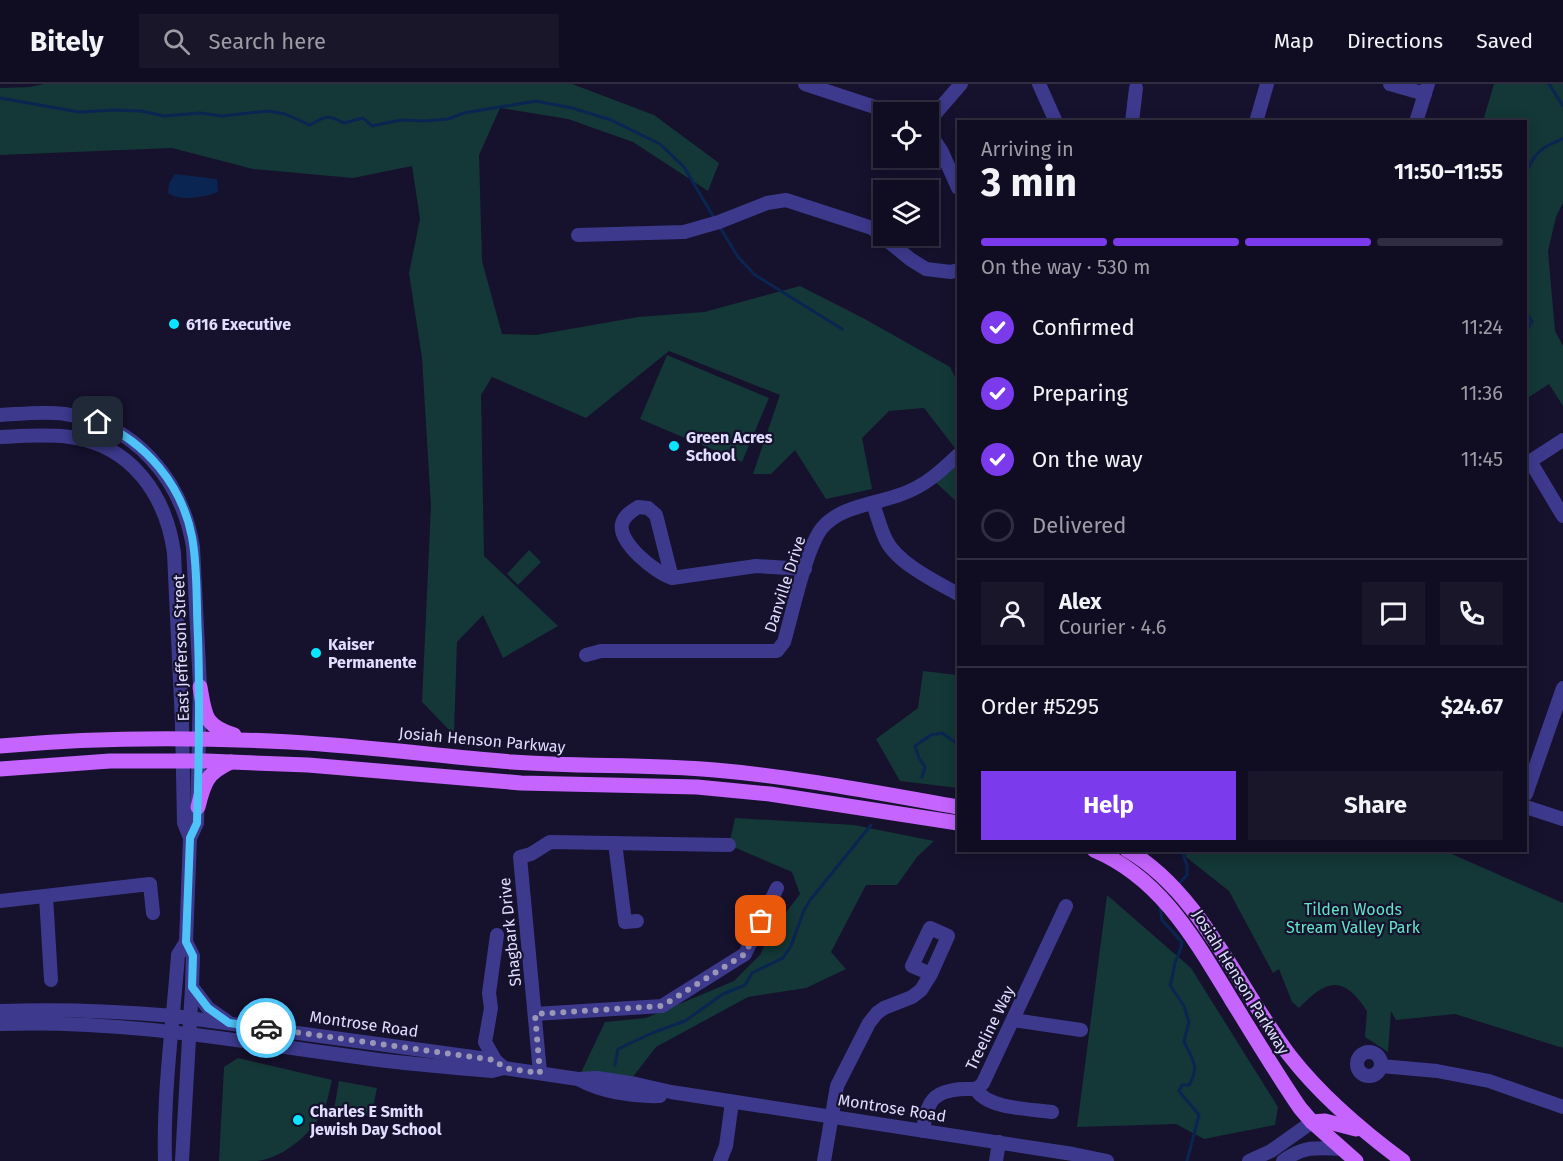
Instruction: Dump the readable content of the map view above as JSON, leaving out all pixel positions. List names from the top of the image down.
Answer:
{
  "streets": {
    "main road": ["Josiah Henson Parkway"],
    "street": [
      "Danville Drive",
      "East Jefferson Street",
      "Shagbark Drive",
      "Montrose Road",
      "Treeline Way"
    ]
  },
  "crossings": [
    ["East Jefferson Street", "Josiah Henson Parkway"],
    ["East Jefferson Street", "Montrose Road"],
    ["Shagbark Drive", "Montrose Road"],
    ["Montrose Road", "Treeline Way"]
  ],
  "parks": ["Tilden Woods Stream Valley Park"],
  "places": [
    "6116 Executive",
    "Green Acres School",
    "Kaiser Permanente",
    "Charles E Smith Jewish Day School"
  ],
  "page": {
    "header": "Bitely",
    "search": "Search here",
    "nav": ["Map", "Directions", "Saved"],
    "heading": ["3 min", "Arriving in", "11:50–11:55"],
    "panel": [
      "Alex",
      "Courier · 4.6",
      "Order #5295",
      "$24.67"
    ],
    "bar": "On the way · 530 m",
    "list": [
      ["Confirmed", "11:24"],
      ["Preparing", "11:36"],
      ["On the way", "11:45"],
      "Delivered"
    ],
    "buttons": ["Help", "Share"]
  }
}
